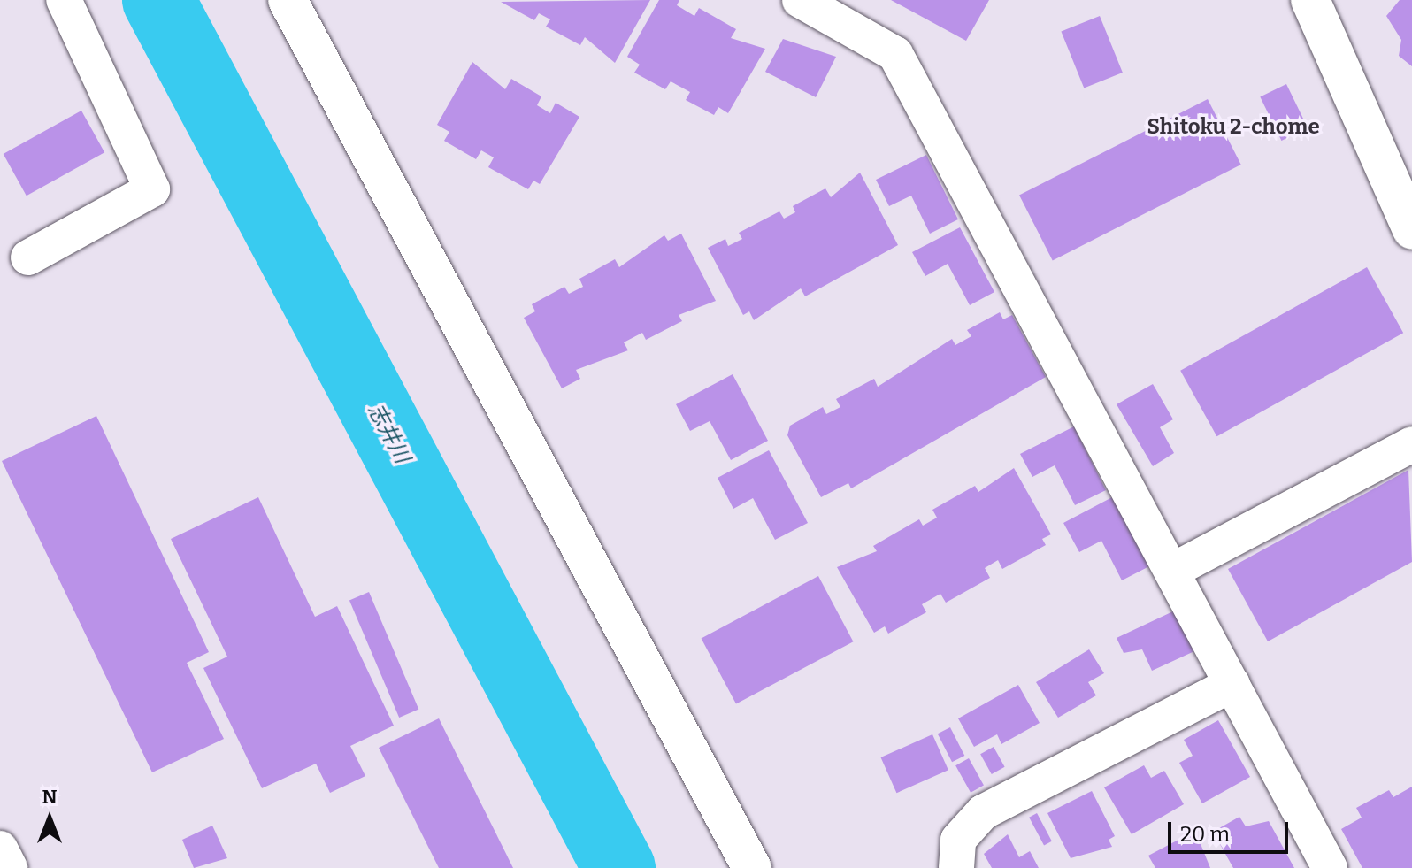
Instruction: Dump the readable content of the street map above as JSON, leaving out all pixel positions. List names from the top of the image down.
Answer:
{
  "districts": ["Shitoku 2-chome"],
  "water": ["志井川"],
  "scale_bar": "20 m",
  "north": "top"
}
